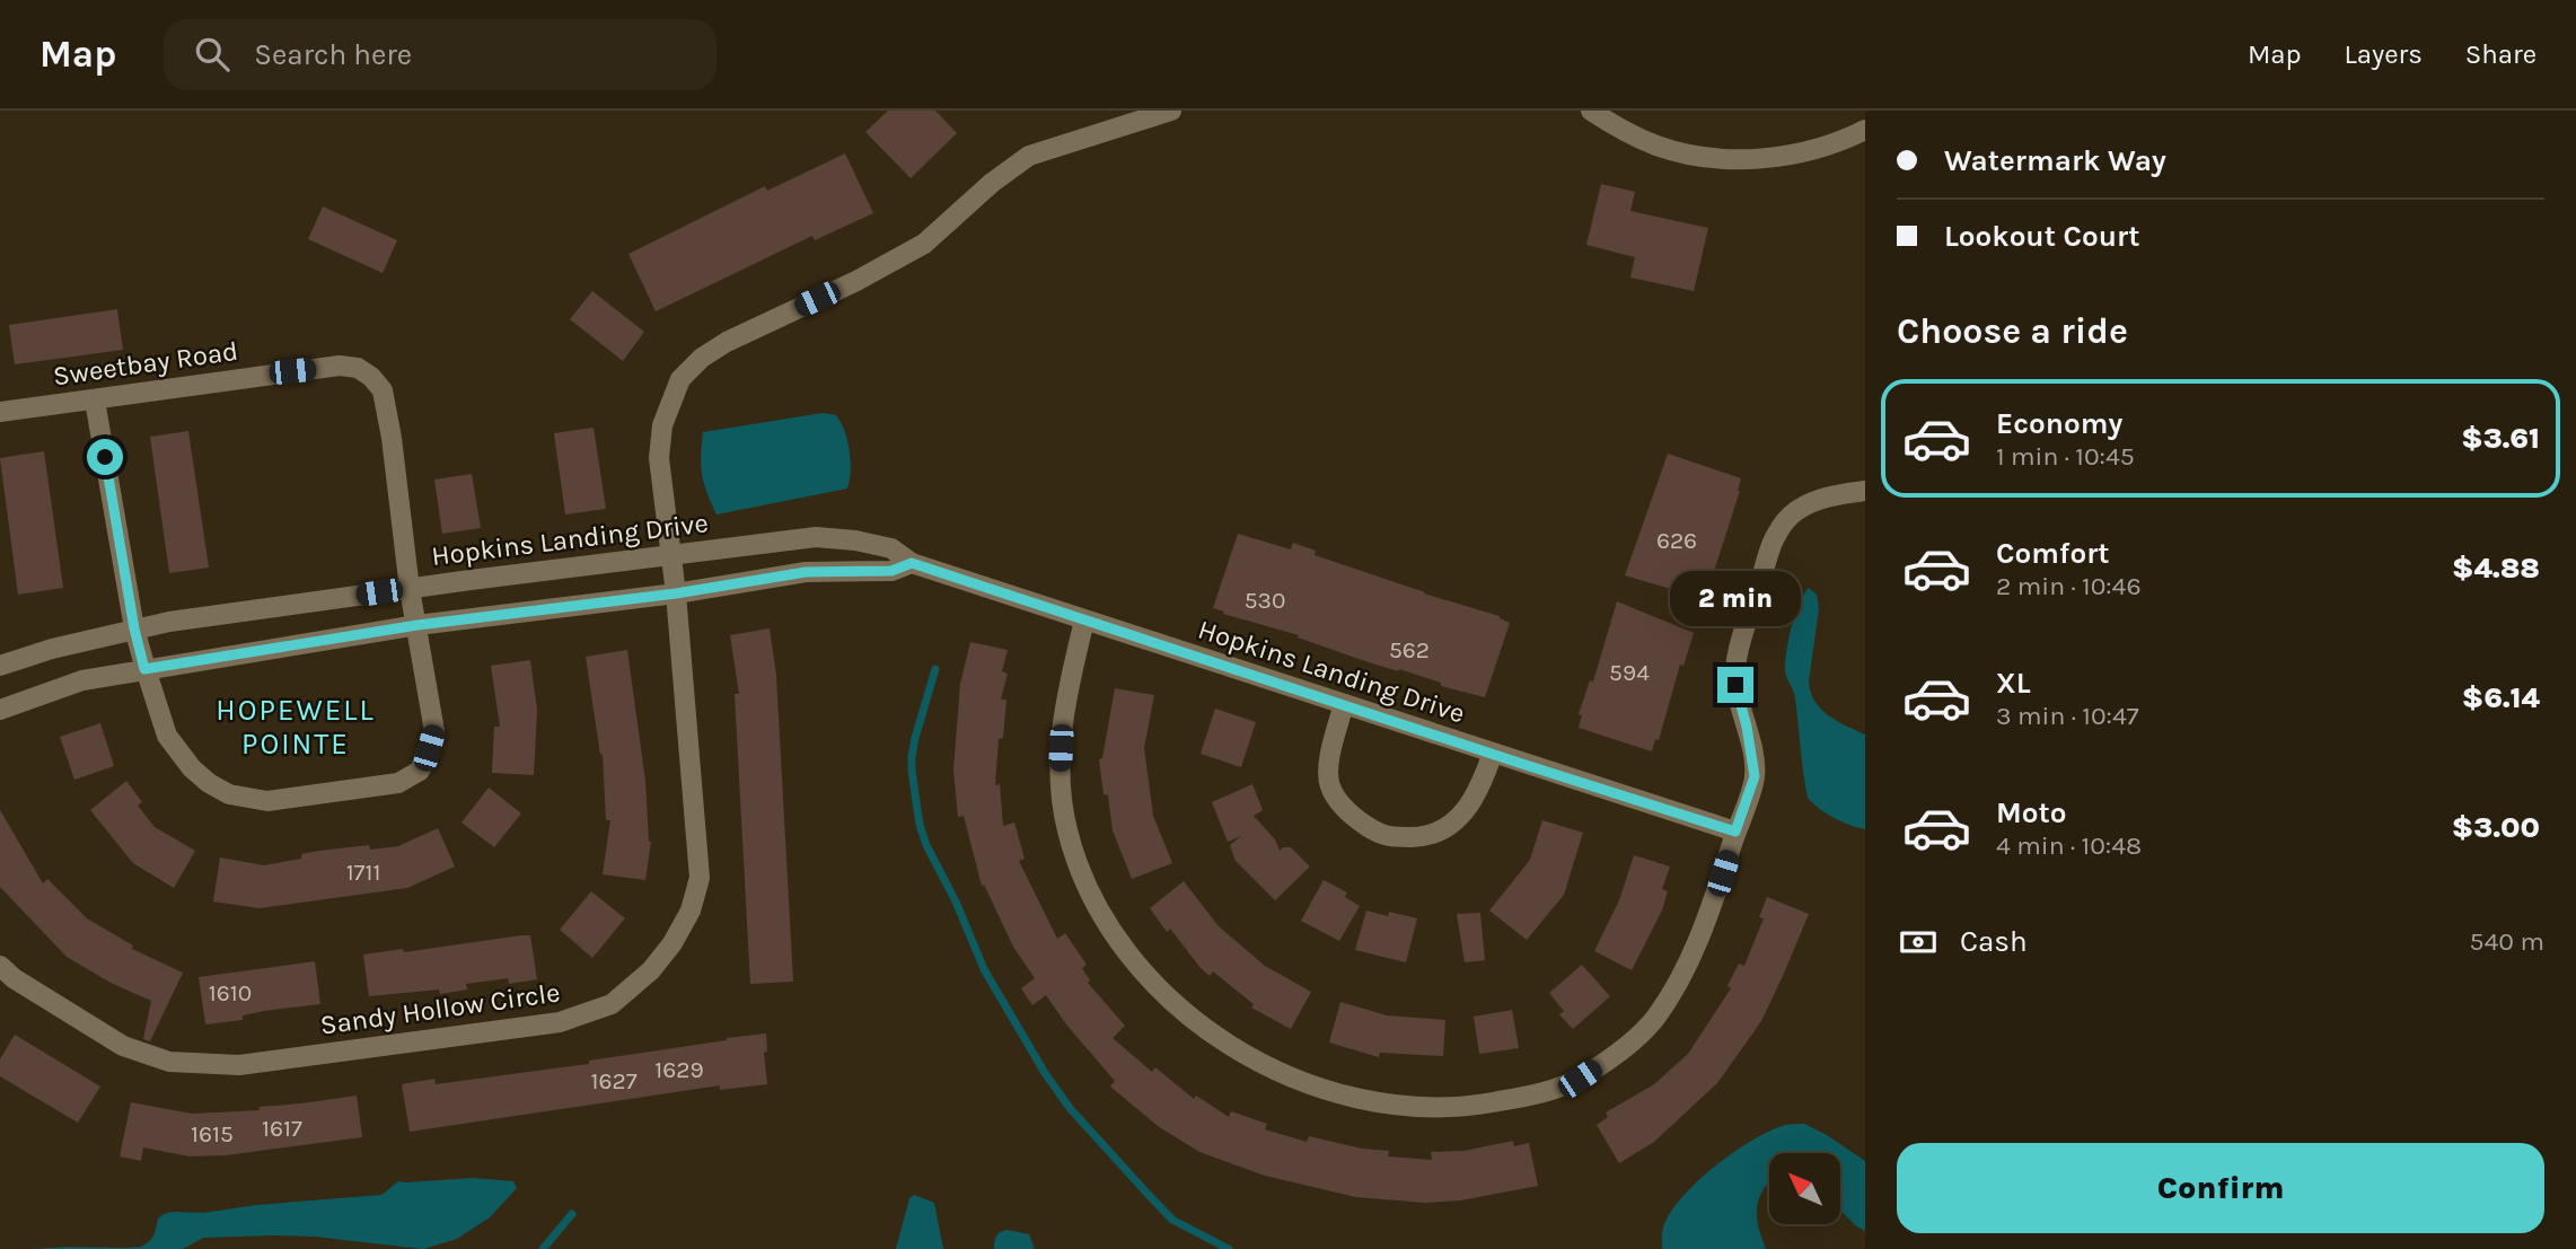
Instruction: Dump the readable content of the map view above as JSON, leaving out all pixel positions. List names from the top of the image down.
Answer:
{
  "streets": {
    "street": ["Sweetbay Road", "Hopkins Landing Drive", "Sandy Hollow Circle"]
  },
  "crossings": [
    ["Sweetbay Road", "Hopkins Landing Drive"],
    ["Hopkins Landing Drive", "Sandy Hollow Circle"]
  ],
  "districts": ["HOPEWELL POINTE"],
  "house_numbers": [
    "626",
    "530",
    "562",
    "594",
    "1711",
    "1610",
    "1629",
    "1627",
    "1617",
    "1615"
  ],
  "north": "top left",
  "page": {
    "header": "Map",
    "search": "Search here",
    "nav": ["Map", "Layers", "Share"],
    "banner": ["Watermark Way", "Lookout Court"],
    "heading": "Choose a ride",
    "list": [
      {
        "name": "Economy",
        "note": "1 min · 10:45",
        "value": "$3.61"
      },
      {
        "name": "Comfort",
        "note": "2 min · 10:46",
        "value": "$4.88"
      },
      {
        "name": "XL",
        "note": "3 min · 10:47",
        "value": "$6.14"
      },
      {
        "name": "Moto",
        "note": "4 min · 10:48",
        "value": "$3.00"
      }
    ],
    "bubble": "2 min",
    "pay": ["Cash", "540 m"],
    "buttons": "Confirm"
  }
}
